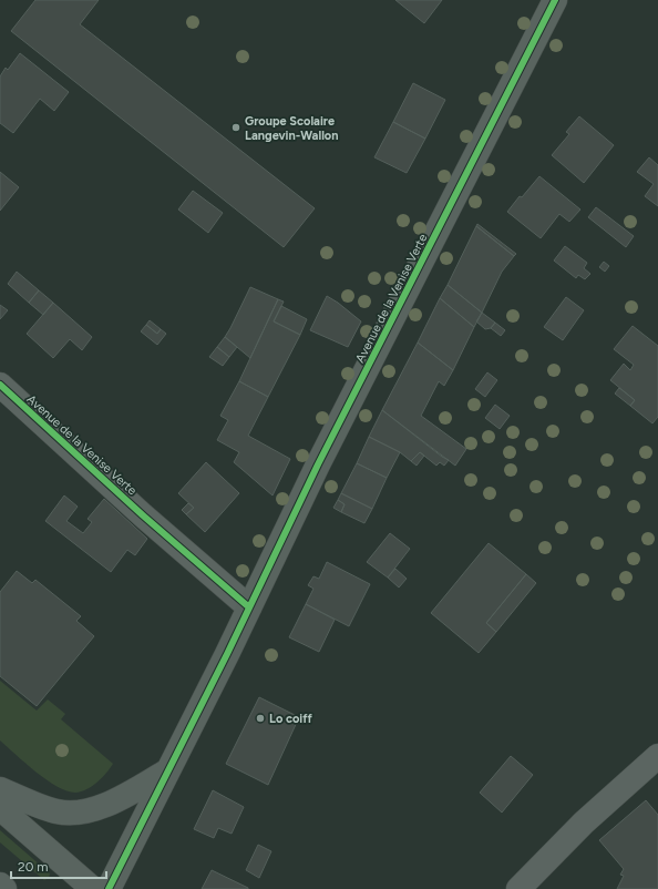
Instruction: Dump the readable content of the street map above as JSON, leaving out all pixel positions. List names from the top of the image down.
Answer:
{
  "streets": {
    "street": ["Avenue de la Venise Verte"]
  },
  "places": ["Groupe Scolaire Langevin-Wallon", "Lo coiff"],
  "scale_bar": "20 m"
}
